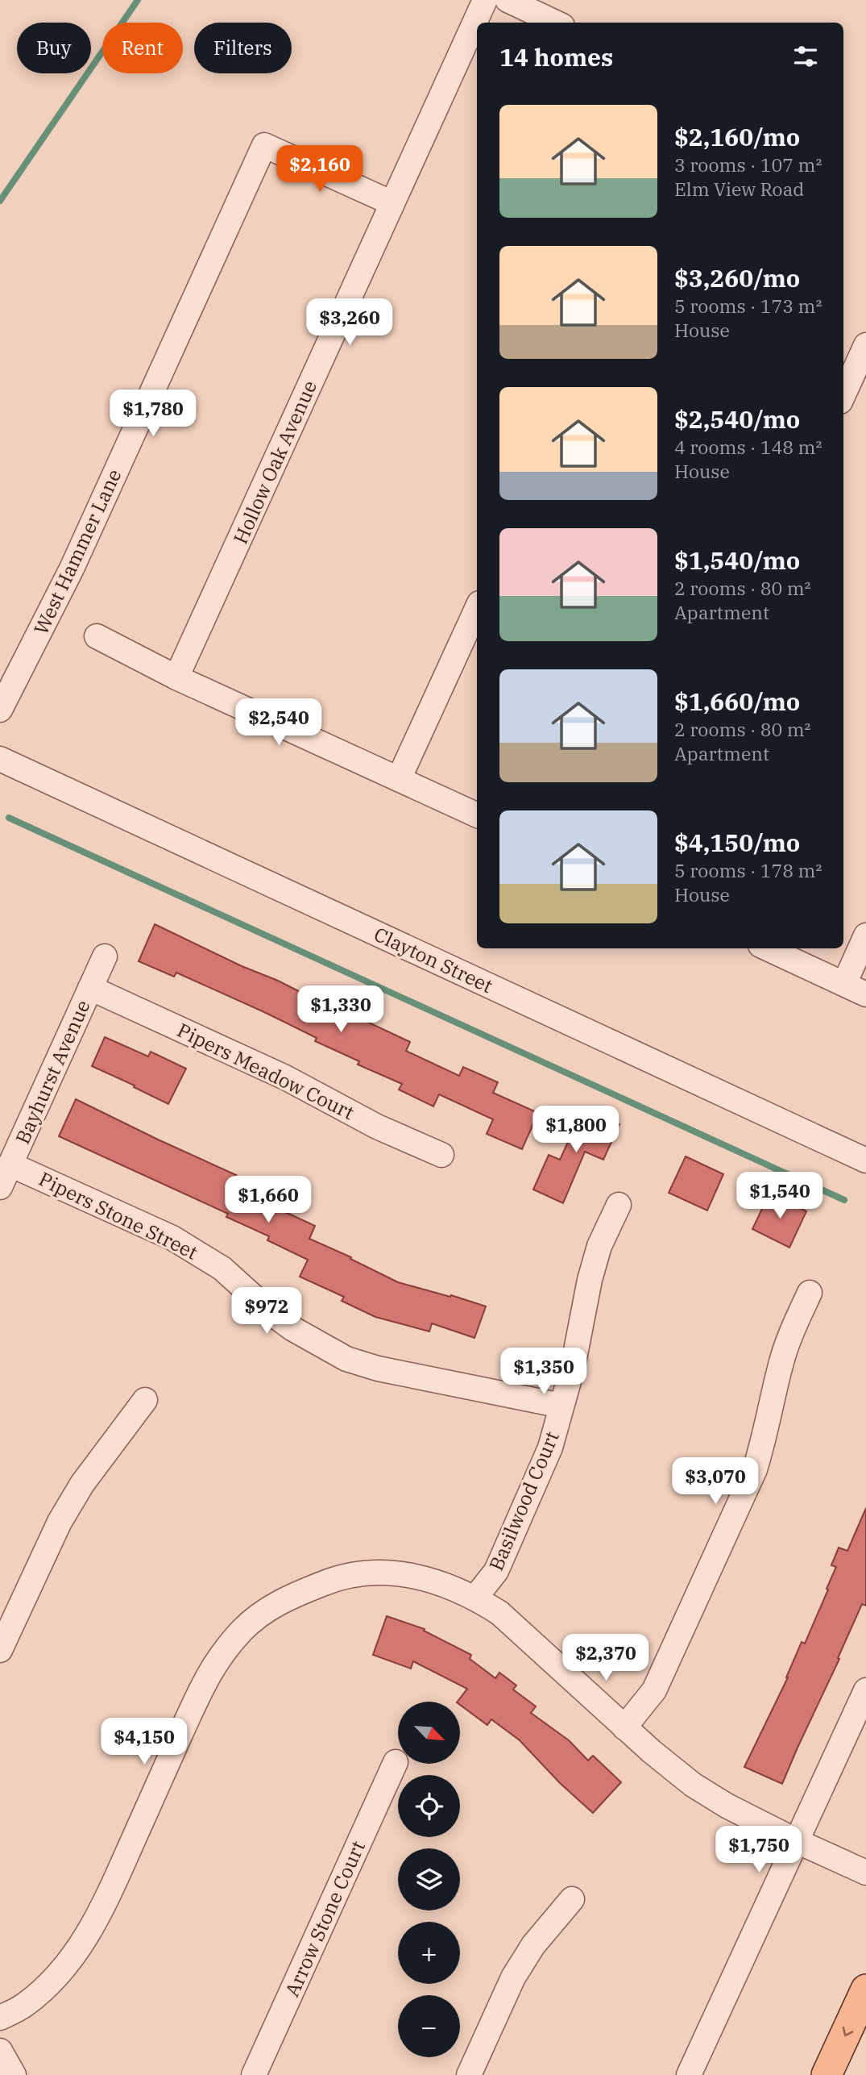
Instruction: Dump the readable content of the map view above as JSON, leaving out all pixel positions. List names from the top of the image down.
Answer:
{
  "streets": {
    "street": [
      "Hollow Oak Avenue",
      "West Hammer Lane",
      "Clayton Street",
      "Pipers Meadow Court",
      "Bayhurst Avenue",
      "Pipers Stone Street",
      "Basilwood Court",
      "Arrow Stone Court"
    ]
  },
  "crossings": [
    ["Hollow Oak Avenue", "West Hammer Lane"],
    ["Pipers Meadow Court", "Bayhurst Avenue"],
    ["Bayhurst Avenue", "Pipers Stone Street"],
    ["Pipers Stone Street", "Basilwood Court"]
  ],
  "north": "bottom right",
  "page": {
    "chip": ["Buy", "Rent", "Filters"],
    "heading": "14 homes",
    "list": [
      {
        "name": "$2,160/mo",
        "note": "3 rooms · 107 m² · Elm View Road"
      },
      {
        "name": "$3,260/mo",
        "note": "5 rooms · 173 m² · House"
      },
      {
        "name": "$2,540/mo",
        "note": "4 rooms · 148 m² · House"
      },
      {
        "name": "$1,540/mo",
        "note": "2 rooms · 80 m² · Apartment"
      },
      {
        "name": "$1,660/mo",
        "note": "2 rooms · 80 m² · Apartment"
      },
      {
        "name": "$4,150/mo",
        "note": "5 rooms · 178 m² · House"
      }
    ],
    "price": [
      "$2,160",
      "$3,260",
      "$1,780",
      "$2,540",
      "$1,330",
      "$1,800",
      "$1,540",
      "$1,660",
      "$972",
      "$1,350",
      "$3,070",
      "$2,370",
      "$4,150",
      "$1,750"
    ],
    "map_buttons": ["+", "−"]
  }
}
